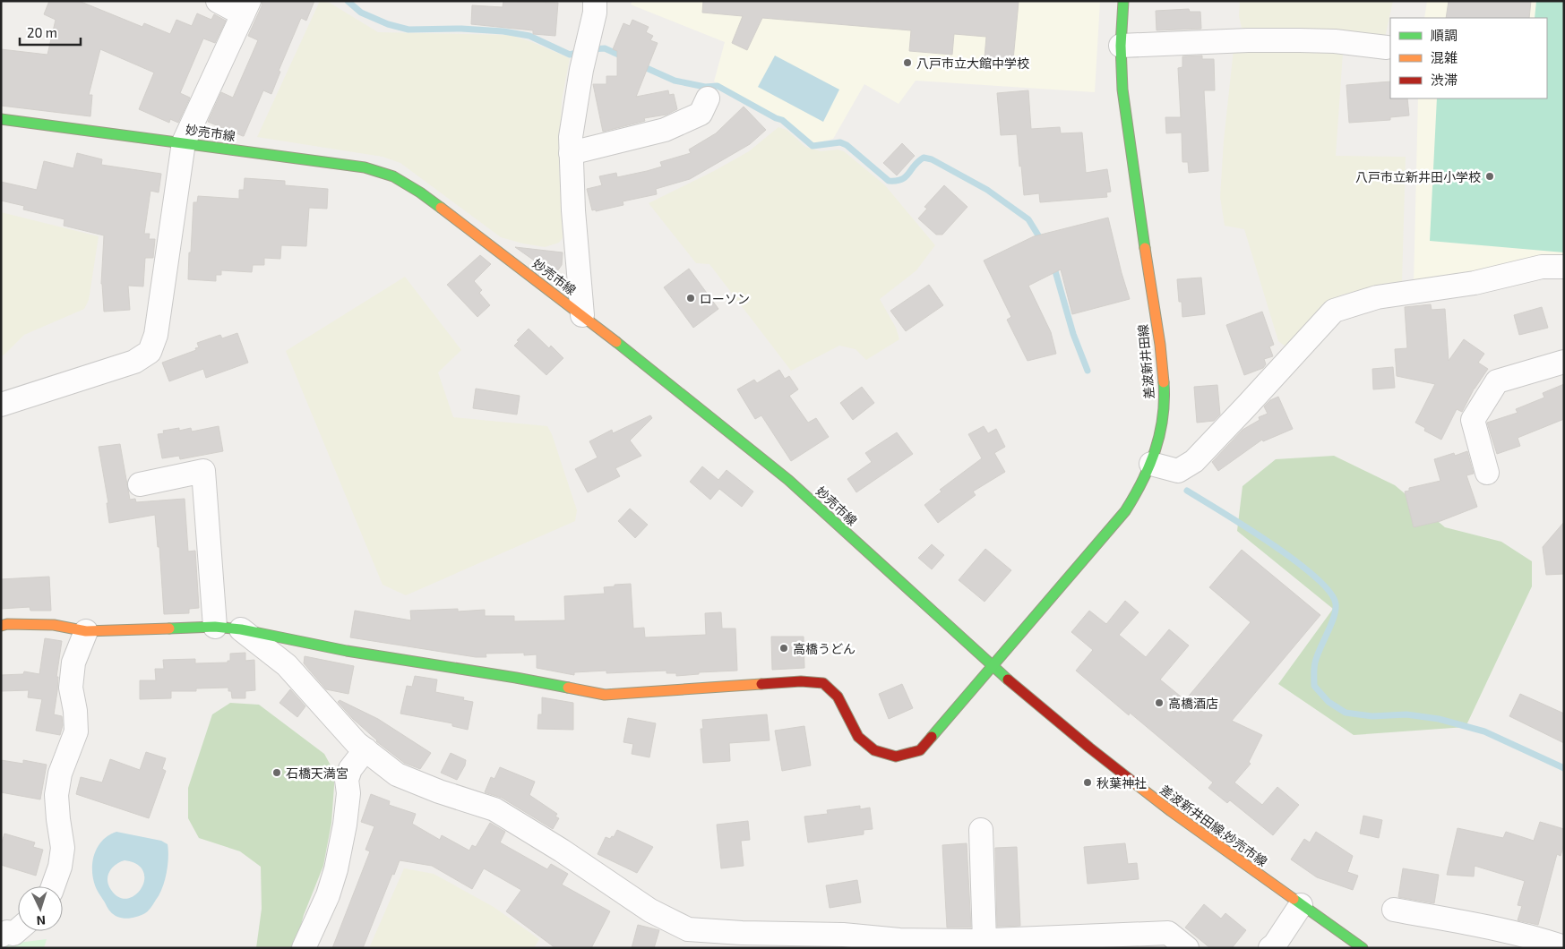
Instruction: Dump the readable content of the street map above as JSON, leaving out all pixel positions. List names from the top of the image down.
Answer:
{
  "streets": {
    "main road": ["妙売市線", "差波新井田線", "差波新井田線;妙売市線"]
  },
  "crossings": [
    ["妙売市線", "差波新井田線"],
    ["妙売市線", "差波新井田線;妙売市線"],
    ["差波新井田線", "差波新井田線;妙売市線"]
  ],
  "places": [
    "八戸市立大館中学校",
    "八戸市立新井田小学校",
    "ローソン",
    "高橋うどん",
    "高橋酒店",
    "石橋天満宮",
    "秋葉神社"
  ],
  "legend": ["順調", "混雑", "渋滞"],
  "scale_bar": "20 m",
  "north": "bottom"
}
